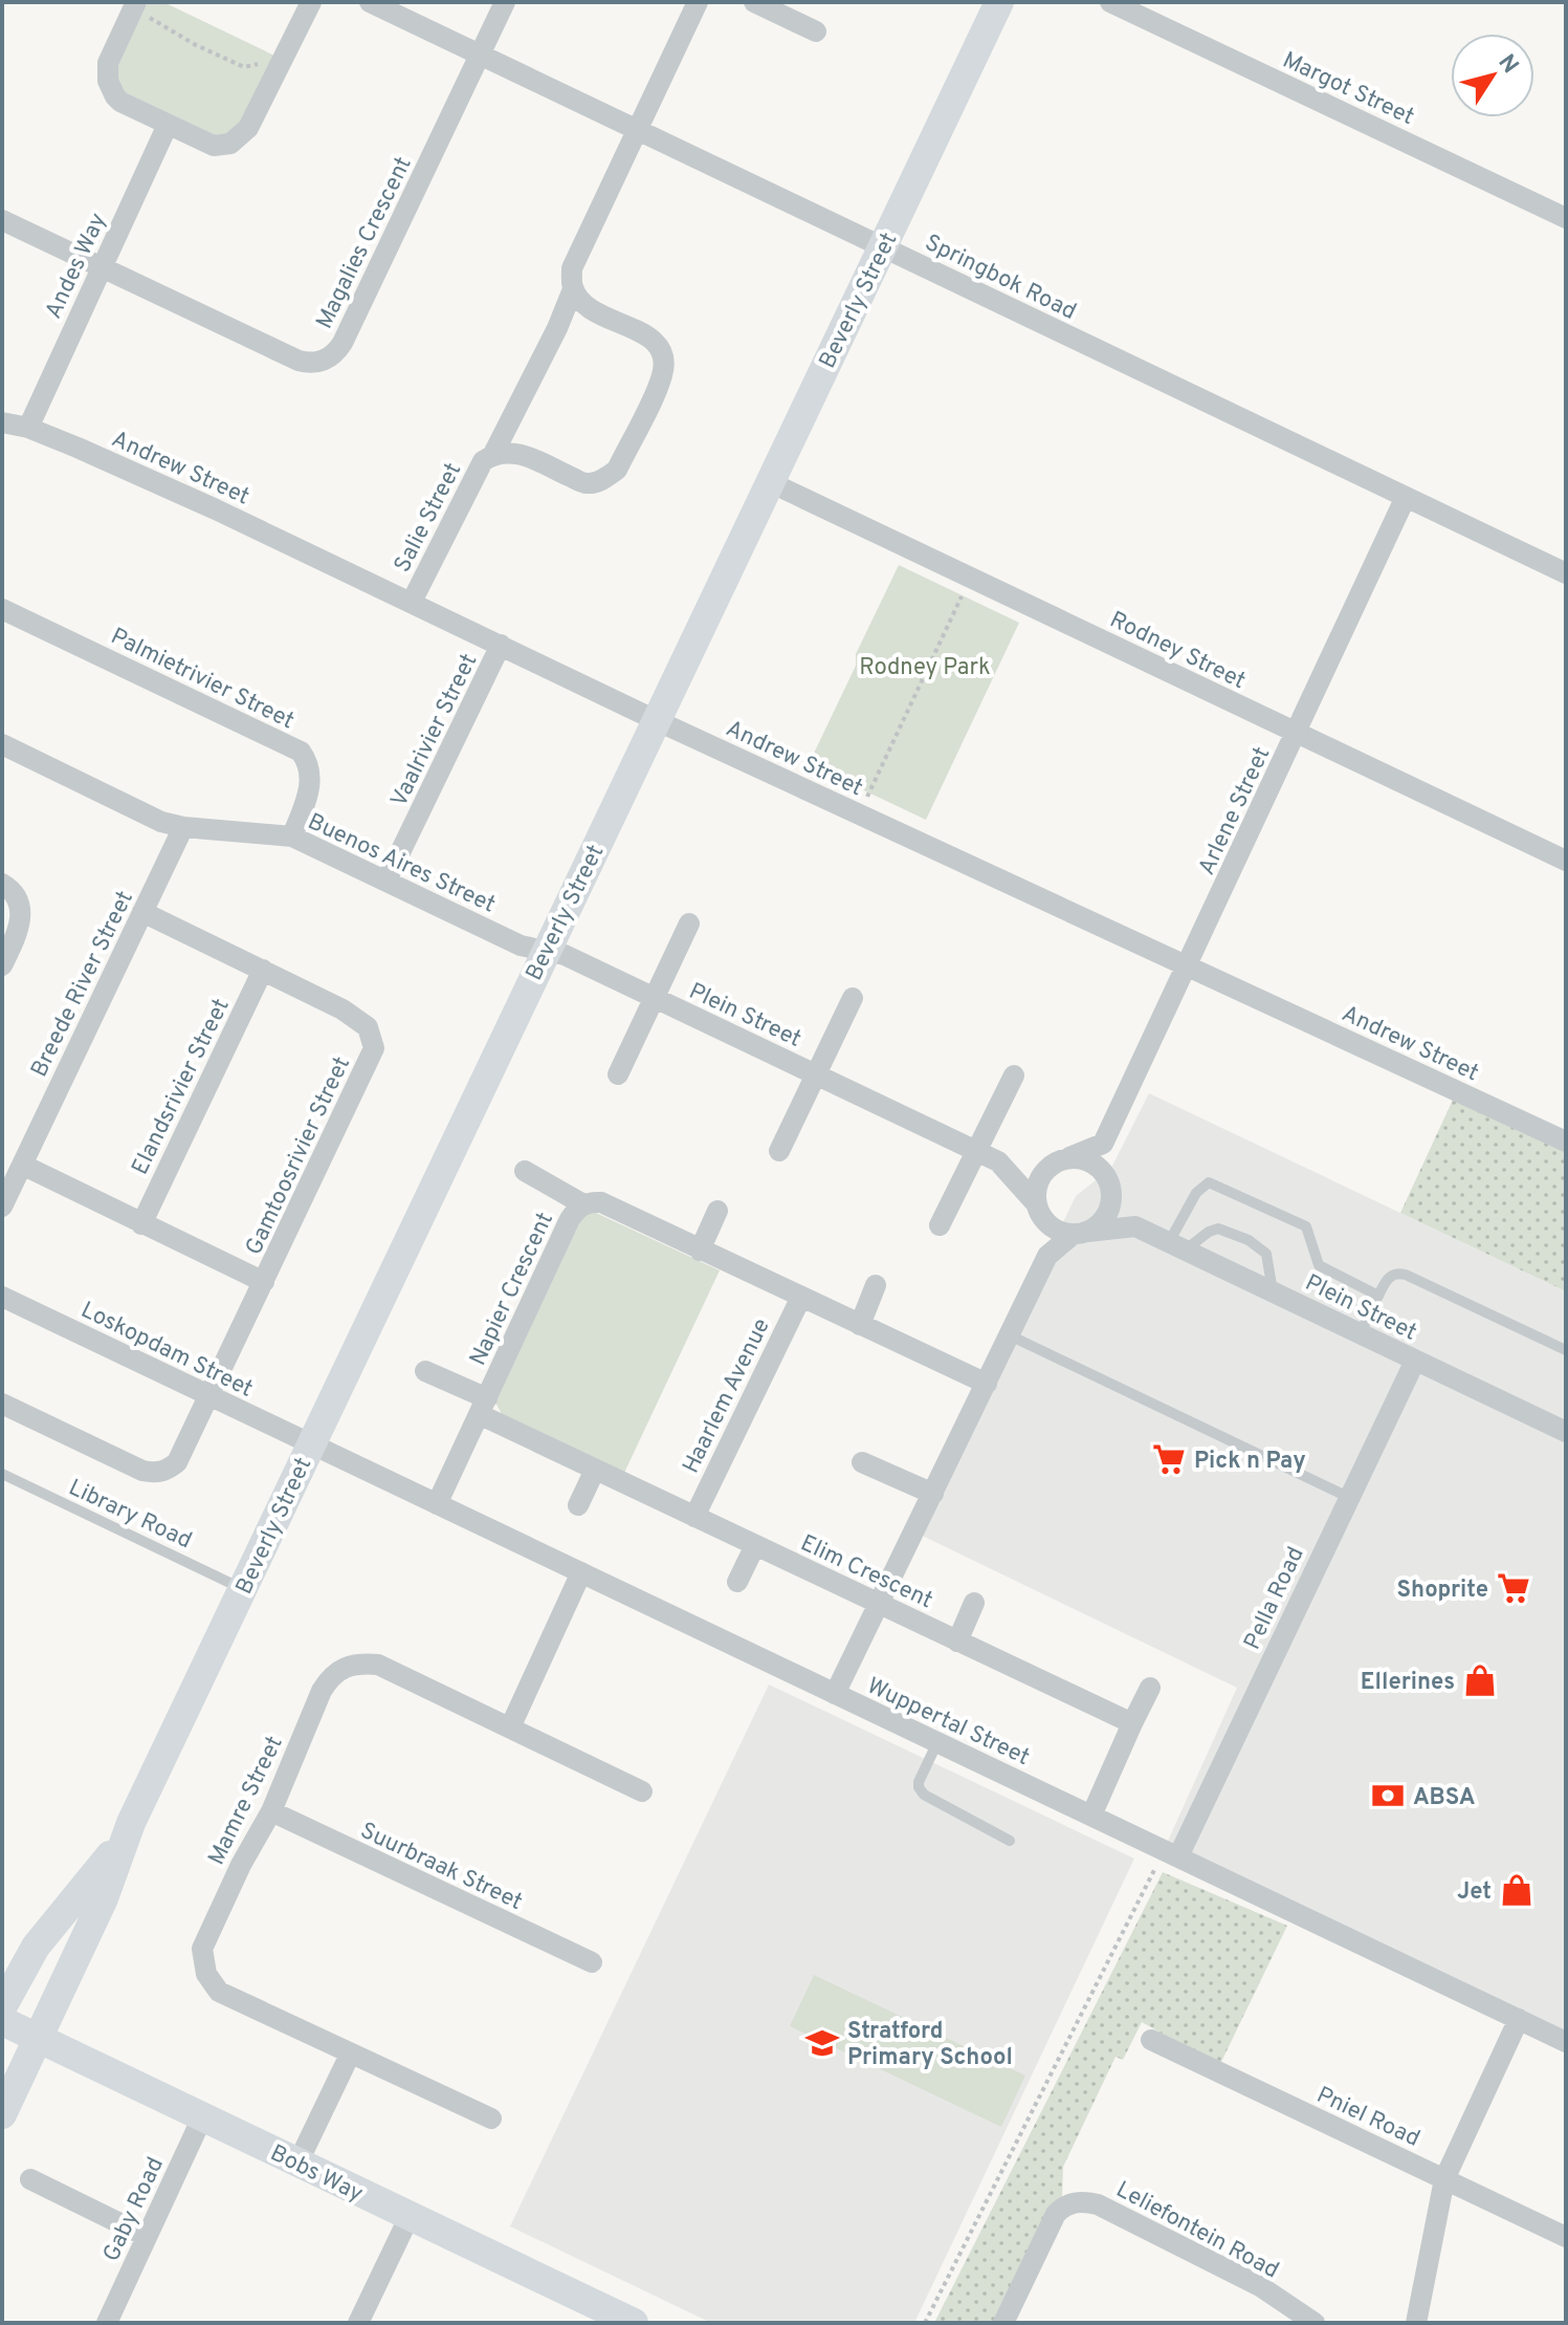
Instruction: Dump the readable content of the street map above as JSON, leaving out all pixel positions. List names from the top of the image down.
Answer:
{
  "streets": {
    "street": [
      "Margot Street",
      "Magalies Crescent",
      "Andes Way",
      "Springbok Road",
      "Beverly Street",
      "Andrew Street",
      "Salie Street",
      "Rodney Street",
      "Palmietrivier Street",
      "Vaalrivier Street",
      "Arlene Street",
      "Buenos Aires Street",
      "Breede River Street",
      "Plein Street",
      "Elandsrivier Street",
      "Gamtoosrivier Street",
      "Napier Crescent",
      "Loskopdam Street",
      "Haarlem Avenue",
      "Elim Crescent",
      "Pella Road",
      "Wuppertal Street",
      "Mamre Street",
      "Suurbraak Street",
      "Pniel Road",
      "Bobs Way",
      "Gaby Road",
      "Leliefontein Road"
    ],
    "lane": ["Library Road"]
  },
  "crossings": [
    ["Magalies Crescent", "Andes Way"],
    ["Magalies Crescent", "Springbok Road"],
    ["Andes Way", "Andrew Street"],
    ["Springbok Road", "Beverly Street"],
    ["Springbok Road", "Arlene Street"],
    ["Beverly Street", "Andrew Street"],
    ["Beverly Street", "Rodney Street"],
    ["Beverly Street", "Buenos Aires Street"],
    ["Beverly Street", "Plein Street"],
    ["Beverly Street", "Loskopdam Street"],
    ["Beverly Street", "Library Road"],
    ["Beverly Street", "Wuppertal Street"],
    ["Beverly Street", "Bobs Way"],
    ["Andrew Street", "Salie Street"],
    ["Andrew Street", "Vaalrivier Street"],
    ["Andrew Street", "Arlene Street"],
    ["Rodney Street", "Arlene Street"],
    ["Palmietrivier Street", "Buenos Aires Street"],
    ["Vaalrivier Street", "Buenos Aires Street"],
    ["Buenos Aires Street", "Breede River Street"],
    ["Buenos Aires Street", "Plein Street"],
    ["Breede River Street", "Gamtoosrivier Street"],
    ["Plein Street", "Pella Road"],
    ["Elandsrivier Street", "Gamtoosrivier Street"],
    ["Gamtoosrivier Street", "Loskopdam Street"],
    ["Napier Crescent", "Haarlem Avenue"],
    ["Napier Crescent", "Elim Crescent"],
    ["Napier Crescent", "Wuppertal Street"],
    ["Loskopdam Street", "Wuppertal Street"],
    ["Haarlem Avenue", "Elim Crescent"],
    ["Pella Road", "Wuppertal Street"],
    ["Mamre Street", "Suurbraak Street"],
    ["Bobs Way", "Gaby Road"]
  ],
  "parks": ["Rodney Park"],
  "places": {
    "supermarket": ["Pick n Pay", "Shoprite"],
    "shop": ["Ellerines", "Jet"],
    "bank": ["ABSA"],
    "school or university": ["Stratford Primary School"]
  },
  "north": "top right"
}
